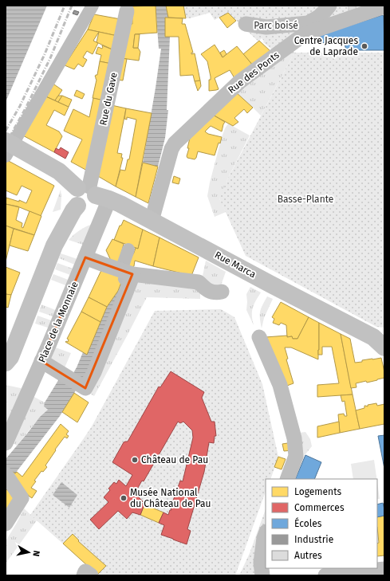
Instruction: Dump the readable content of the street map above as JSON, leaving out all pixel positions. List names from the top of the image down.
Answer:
{
  "streets": {
    "street": [
      "Rue des Ponts",
      "Rue du Gave",
      "Rue Marca",
      "Place de la Monnaie"
    ]
  },
  "crossings": [
    ["Rue des Ponts", "Rue Marca"],
    ["Rue du Gave", "Rue Marca"],
    ["Rue du Gave", "Place de la Monnaie"],
    ["Rue Marca", "Place de la Monnaie"]
  ],
  "parks": ["Parc boisé", "Basse-Plante"],
  "places": ["Centre Jacques de Laprade", "Château de Pau", "Musée National du Château de Pau"],
  "legend": [
    "Logements",
    "Commerces",
    "Écoles",
    "Industrie",
    "Autres"
  ],
  "north": "right"
}
